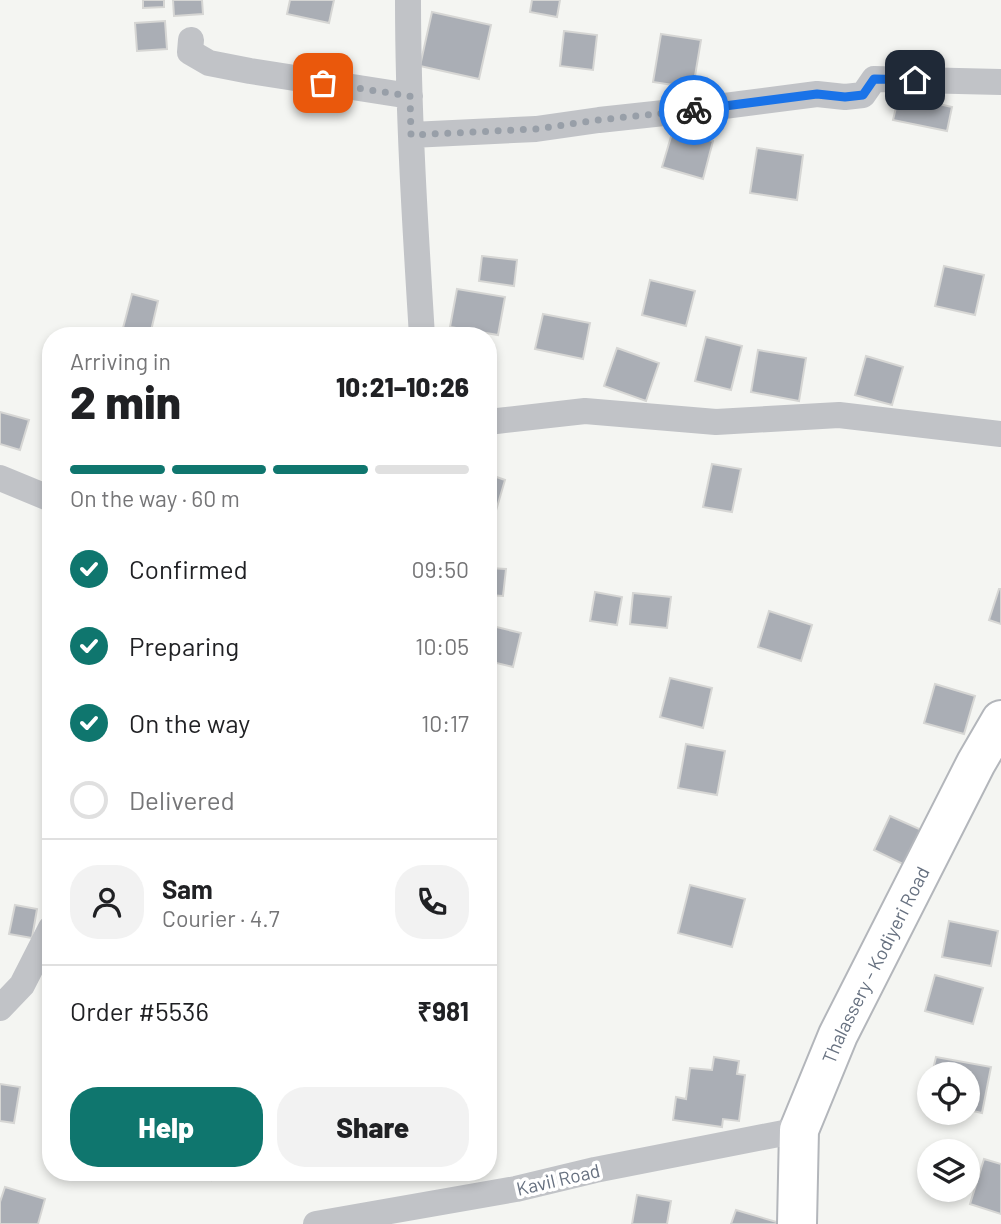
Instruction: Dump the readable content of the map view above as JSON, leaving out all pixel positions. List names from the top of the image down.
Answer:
{
  "streets": {
    "main road": ["Thalassery - Kodiyeri Road"],
    "street": ["Kavil Road"]
  },
  "crossings": [
    ["Thalassery - Kodiyeri Road", "Kavil Road"]
  ],
  "page": {
    "heading": ["2 min", "Arriving in", "10:21–10:26"],
    "panel": [
      "Sam",
      "Courier · 4.7",
      "Order #5536",
      "₹981"
    ],
    "bar": "On the way · 60 m",
    "list": [
      ["Confirmed", "09:50"],
      ["Preparing", "10:05"],
      ["On the way", "10:17"],
      "Delivered"
    ],
    "buttons": ["Help", "Share"]
  }
}
